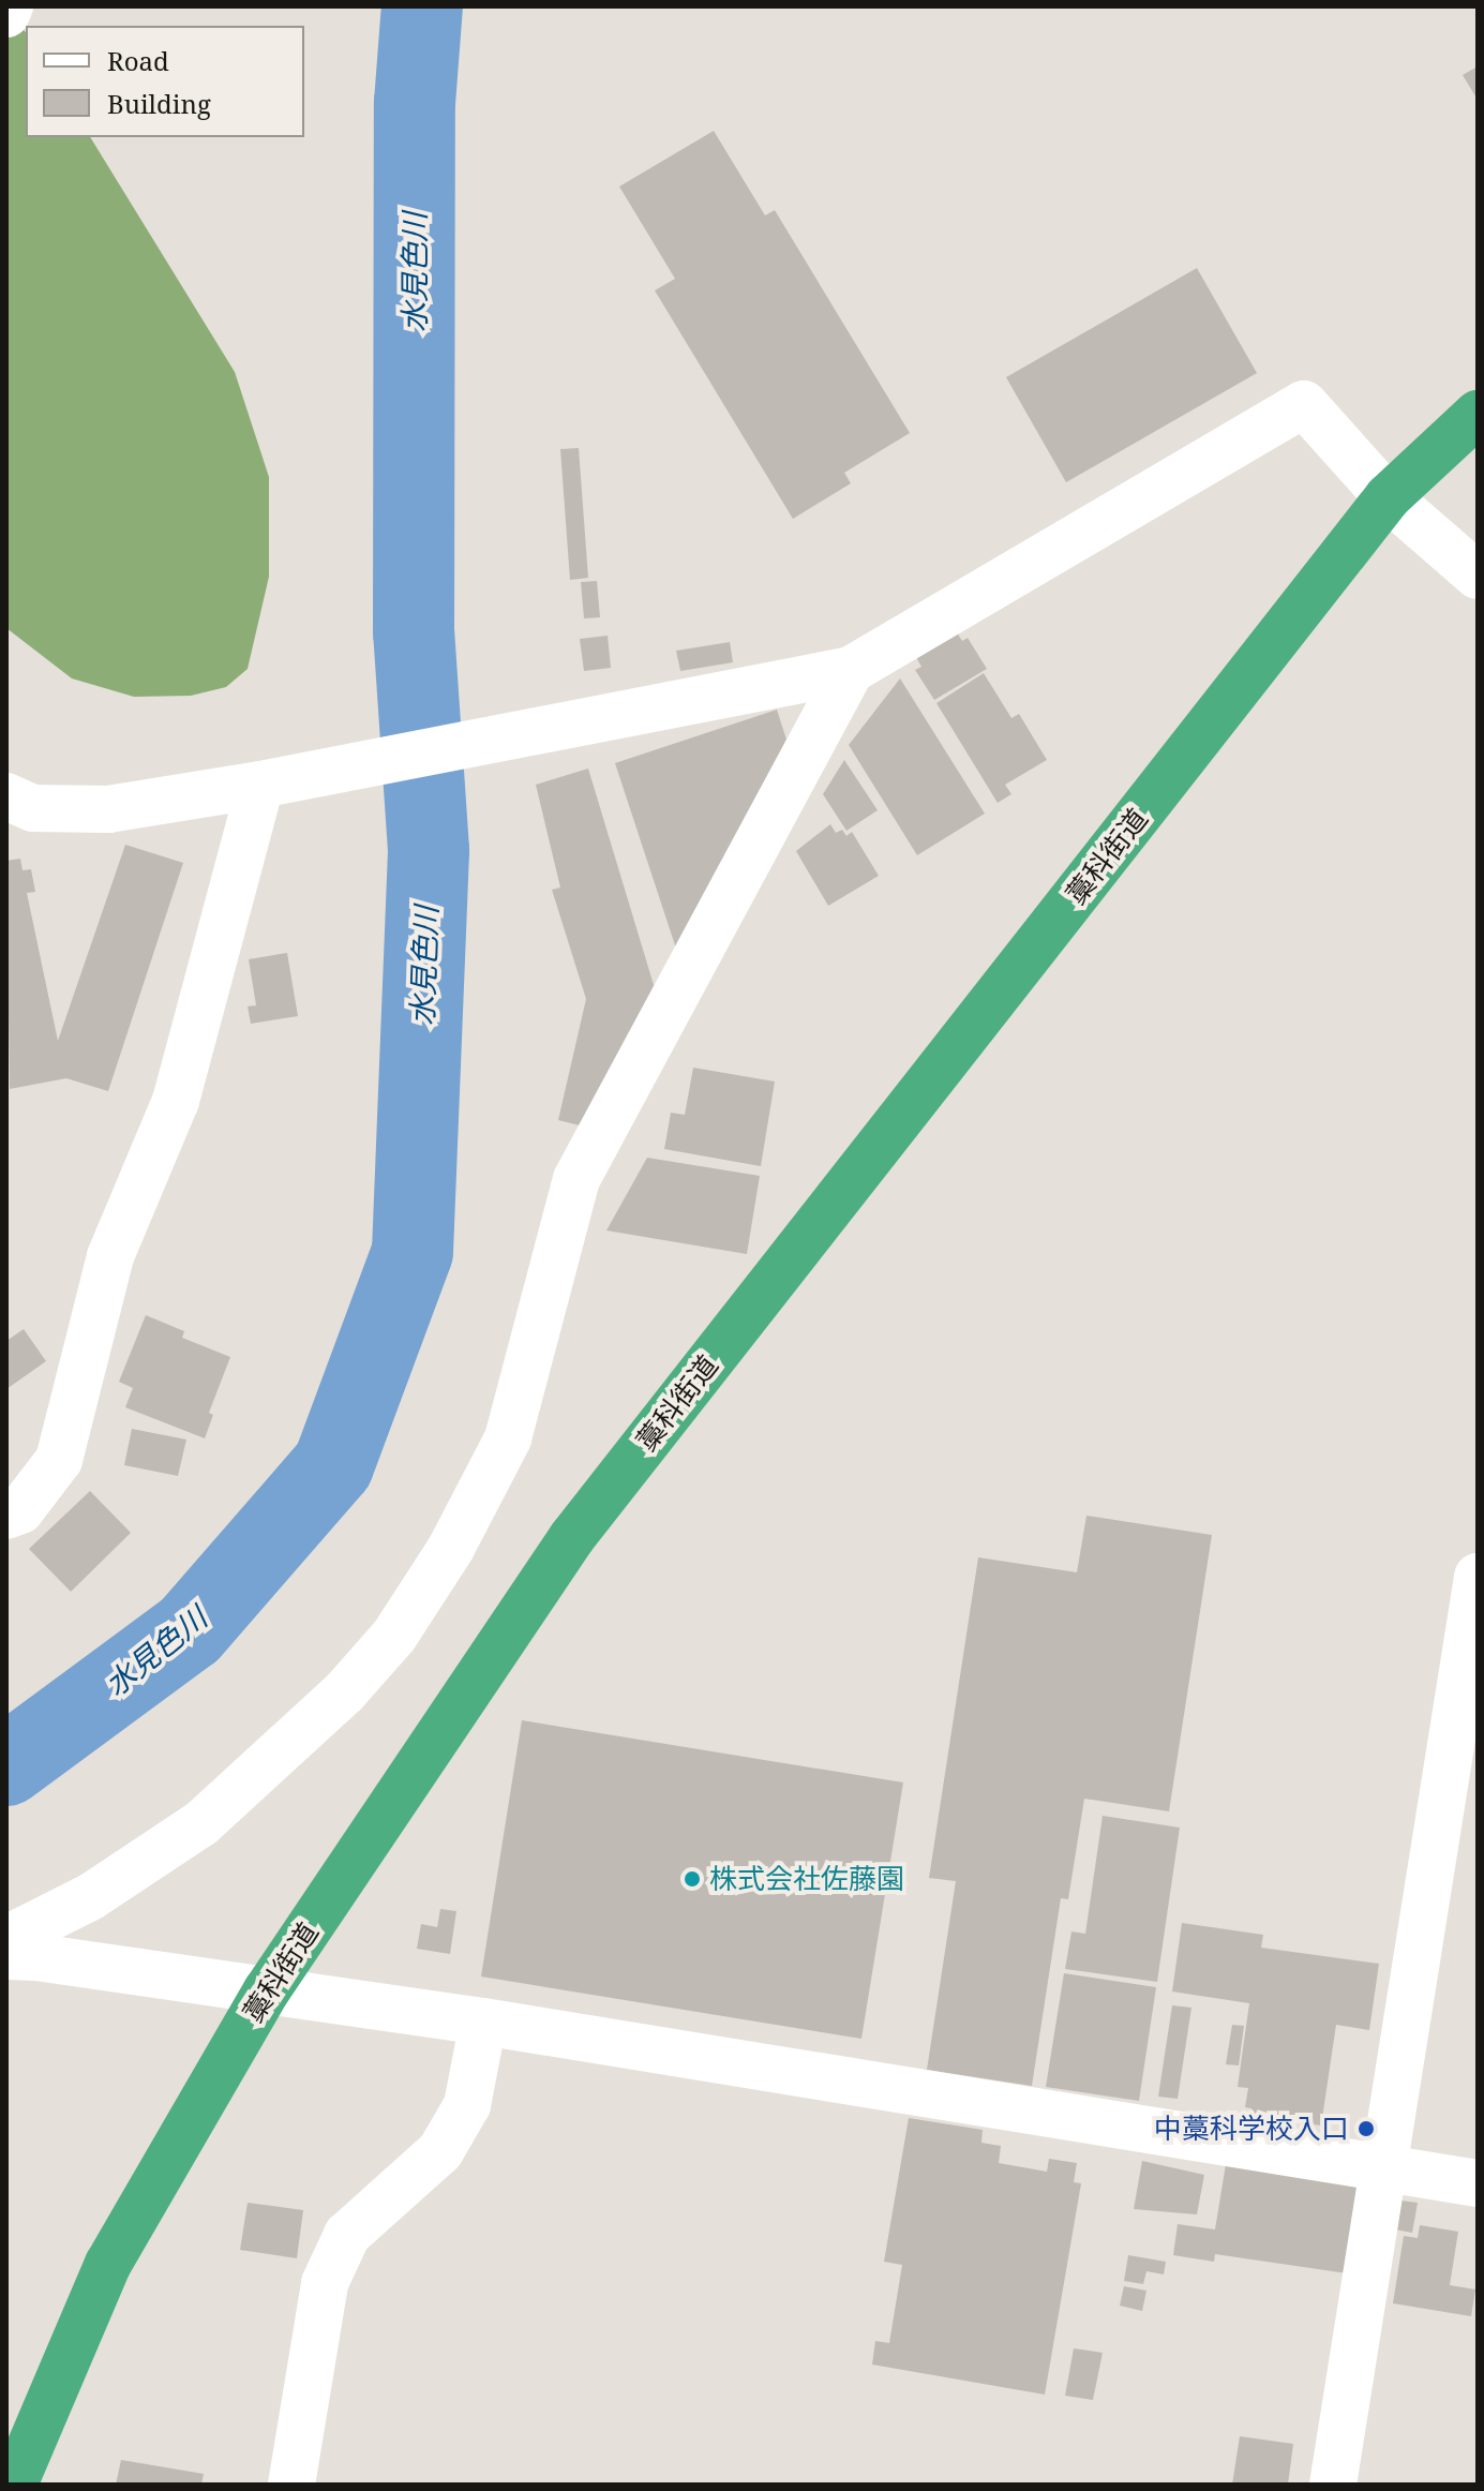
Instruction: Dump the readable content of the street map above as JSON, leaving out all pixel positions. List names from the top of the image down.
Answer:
{
  "streets": {
    "highway": ["藁科街道"]
  },
  "water": ["水見色川"],
  "places": ["株式会社佐藤園", "中藁科学校入口"],
  "legend": ["Road", "Building"]
}
